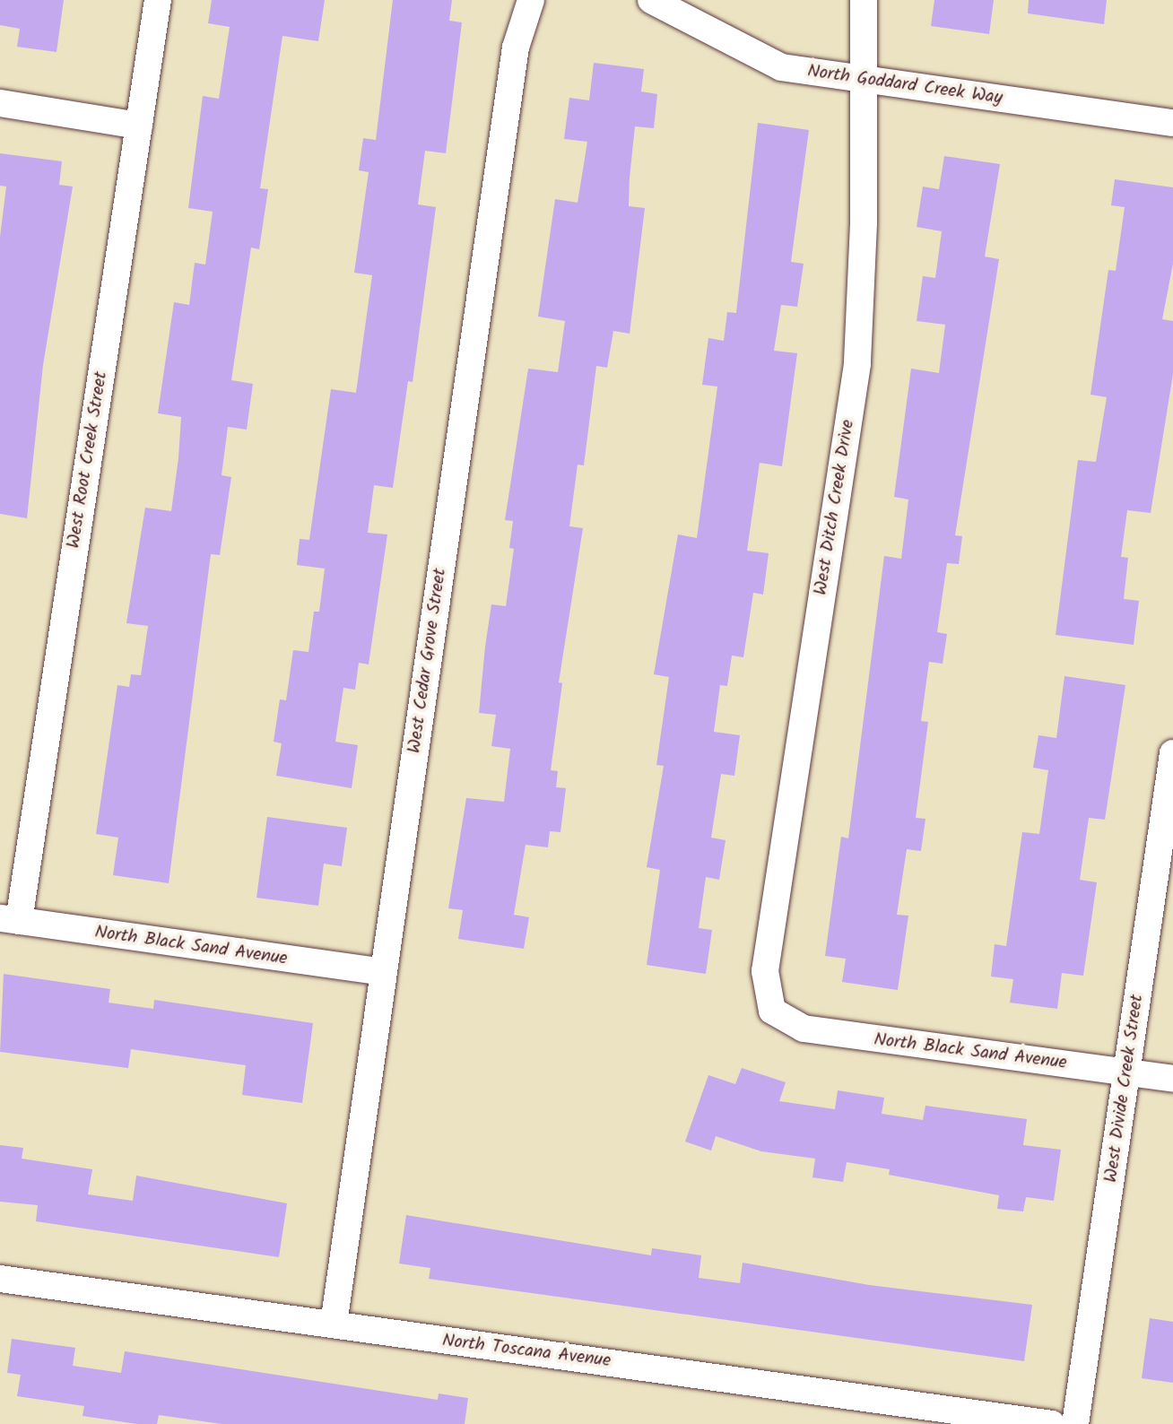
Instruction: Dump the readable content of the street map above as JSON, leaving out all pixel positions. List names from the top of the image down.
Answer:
{
  "streets": {
    "street": [
      "North Goddard Creek Way",
      "West Root Creek Street",
      "West Ditch Creek Drive",
      "West Cedar Grove Street",
      "North Black Sand Avenue",
      "West Divide Creek Street",
      "North Toscana Avenue"
    ]
  },
  "crossings": [
    ["North Goddard Creek Way", "West Ditch Creek Drive"],
    ["West Root Creek Street", "North Black Sand Avenue"],
    ["West Ditch Creek Drive", "North Black Sand Avenue"],
    ["West Cedar Grove Street", "North Black Sand Avenue"],
    ["West Cedar Grove Street", "North Toscana Avenue"],
    ["North Black Sand Avenue", "West Divide Creek Street"]
  ]
}
